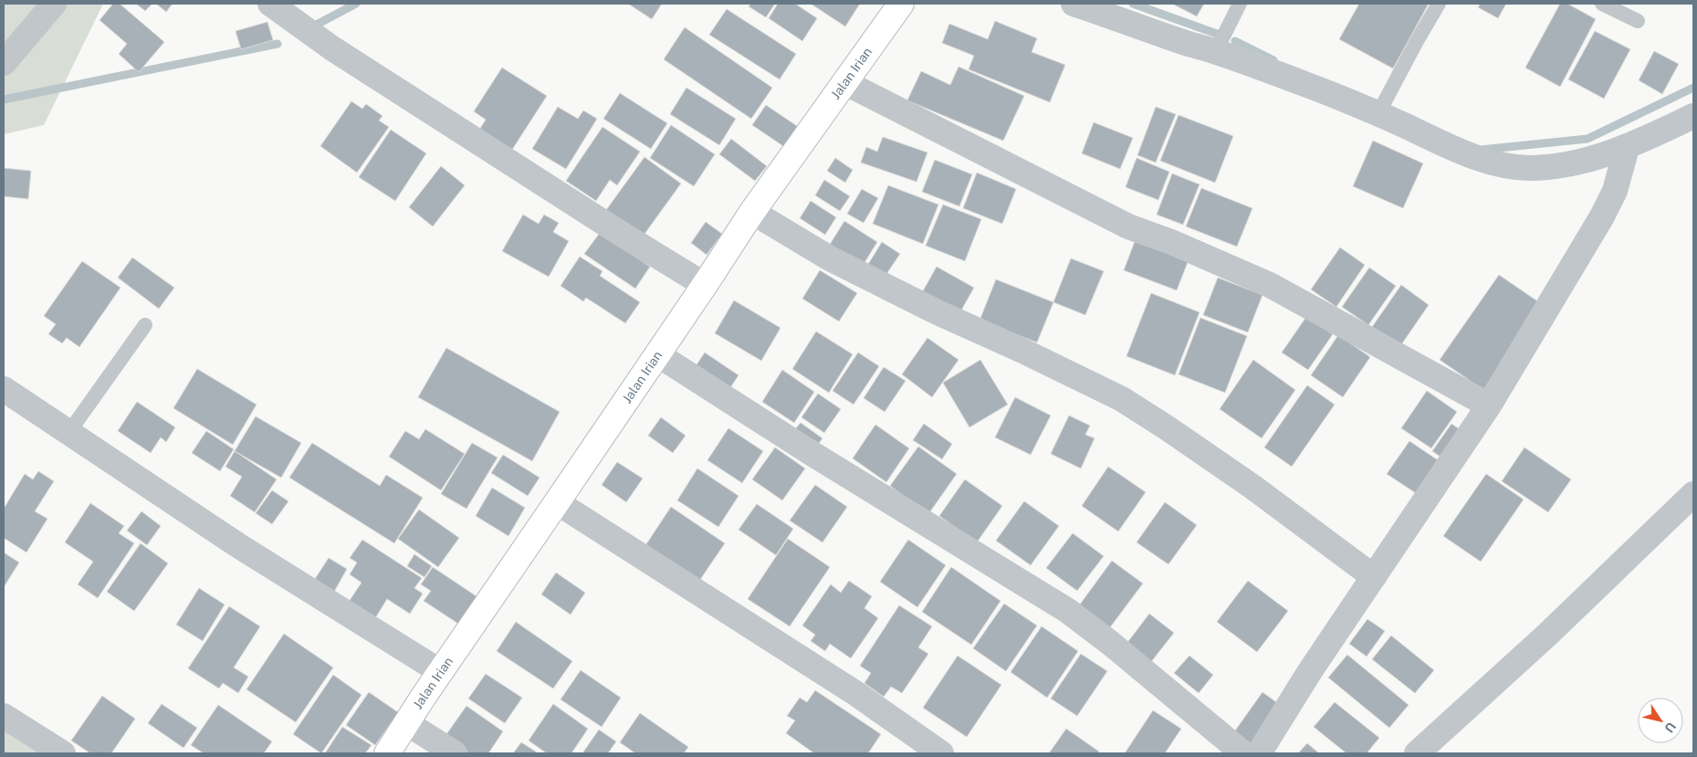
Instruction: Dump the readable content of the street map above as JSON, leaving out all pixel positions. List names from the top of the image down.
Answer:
{
  "streets": {
    "main road": ["Jalan Irian"]
  },
  "north": "bottom right"
}
